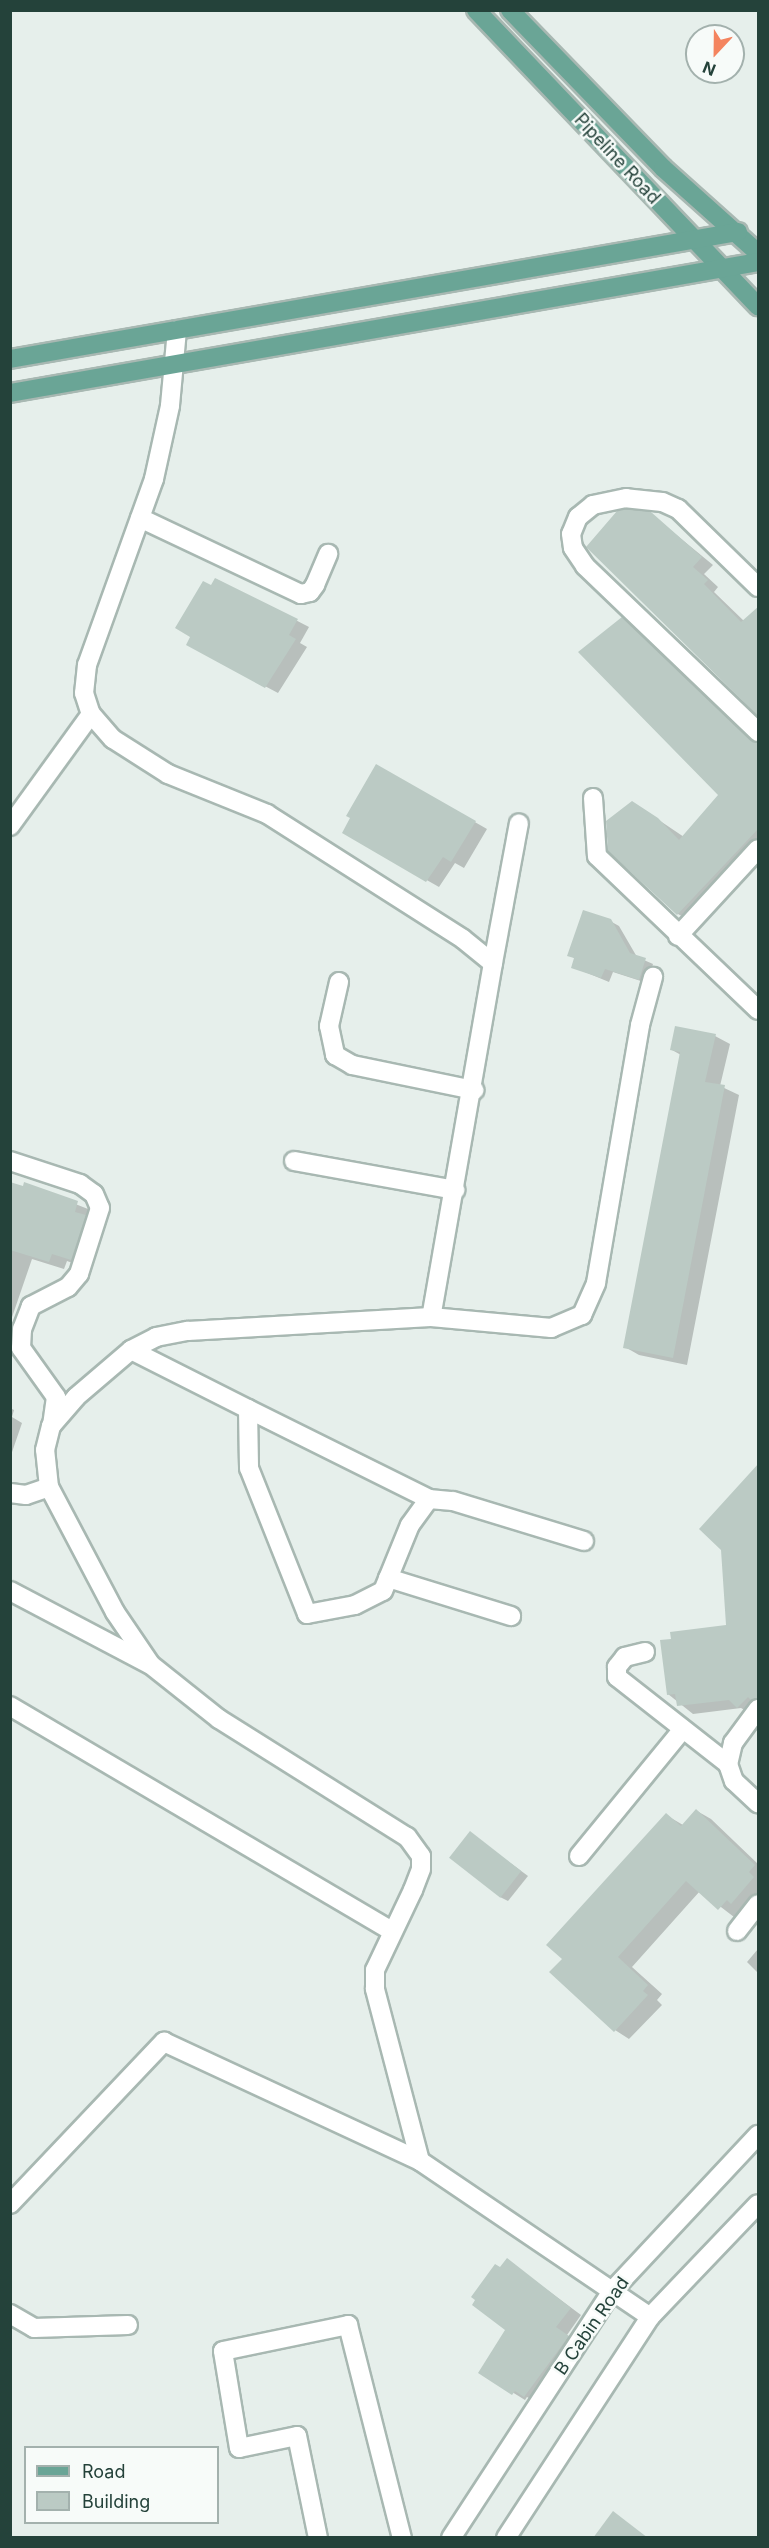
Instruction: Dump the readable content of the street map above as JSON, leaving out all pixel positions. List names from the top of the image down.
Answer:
{
  "streets": {
    "main road": ["Pipeline Road"],
    "street": ["B Cabin Road"]
  },
  "legend": ["Road", "Building"],
  "north": "bottom"
}
